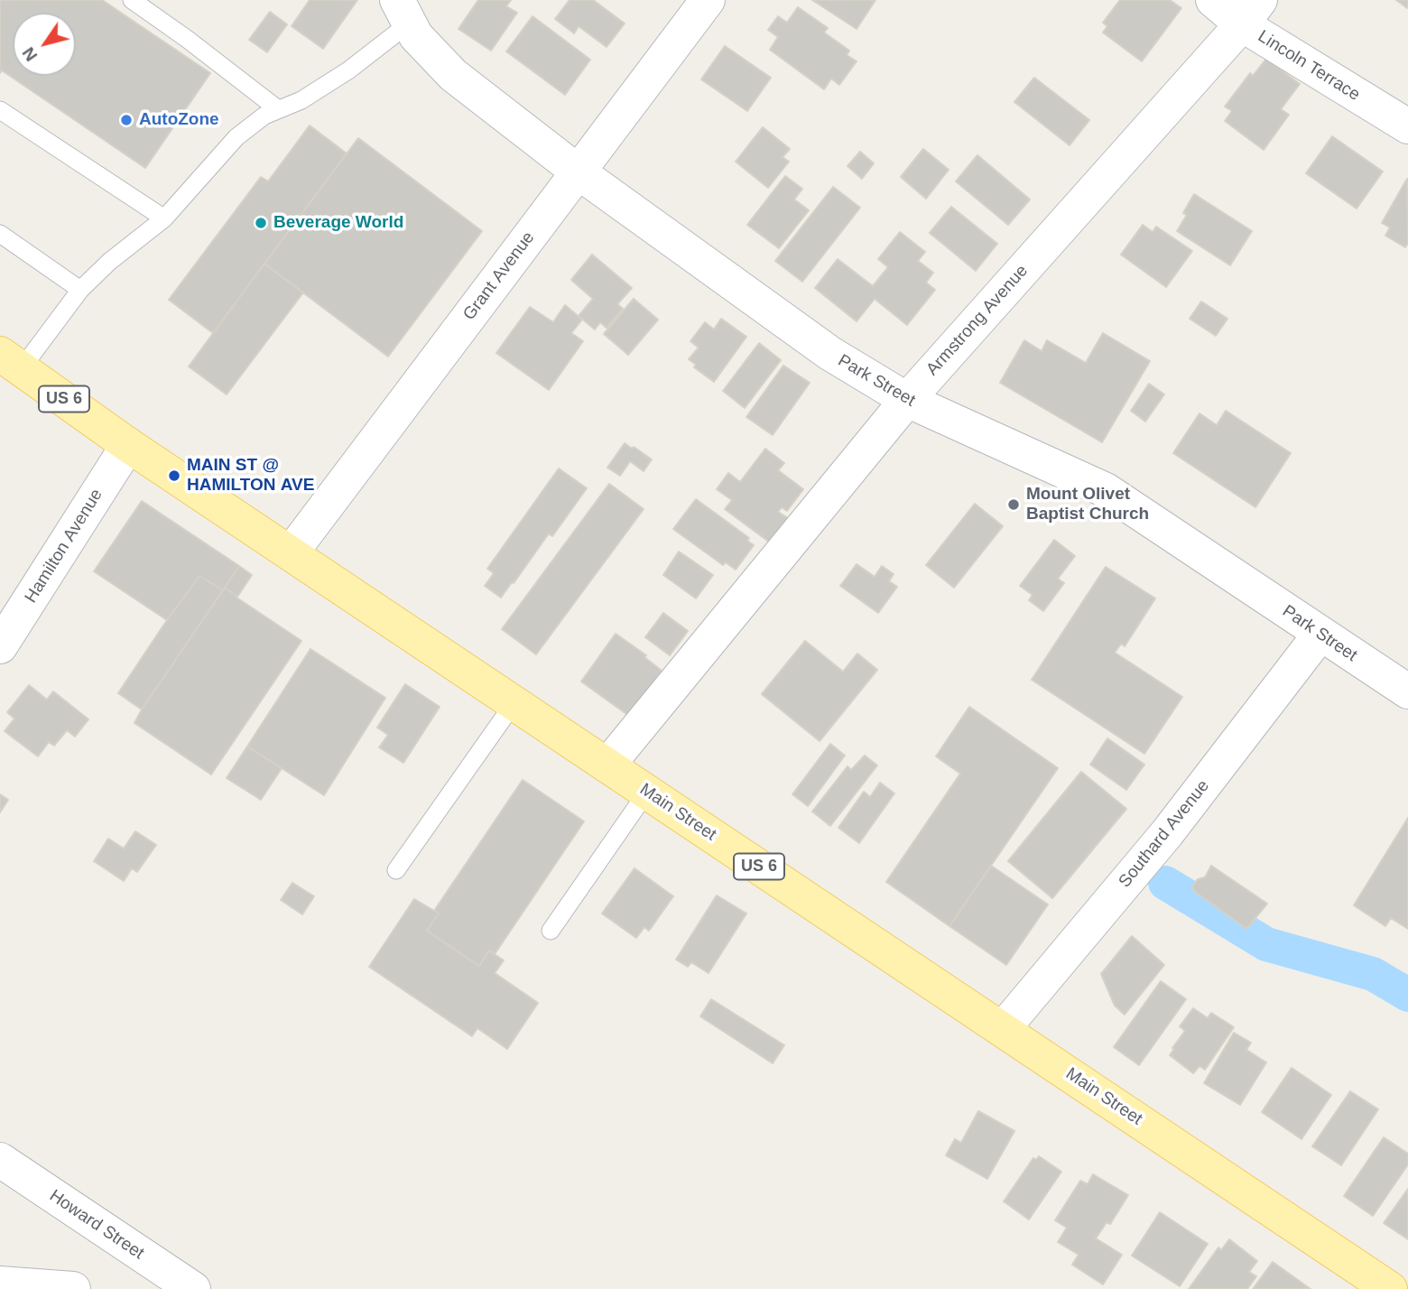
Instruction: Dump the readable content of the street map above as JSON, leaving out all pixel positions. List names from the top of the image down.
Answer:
{
  "streets": {
    "main road": ["US 6", "Main Street"],
    "street": [
      "Lincoln Terrace",
      "Grant Avenue",
      "Armstrong Avenue",
      "Park Street",
      "Hamilton Avenue",
      "Southard Avenue",
      "Howard Street"
    ]
  },
  "crossings": [
    ["Lincoln Terrace", "Armstrong Avenue"],
    ["Grant Avenue", "Park Street"],
    ["Grant Avenue", "Main Street"],
    ["Armstrong Avenue", "Park Street"],
    ["Armstrong Avenue", "Main Street"],
    ["Park Street", "Southard Avenue"],
    ["Hamilton Avenue", "Main Street"],
    ["Main Street", "Southard Avenue"]
  ],
  "places": [
    "AutoZone",
    "Beverage World",
    "MAIN ST @ HAMILTON AVE",
    "Mount Olivet Baptist Church"
  ],
  "north": "bottom left"
}
